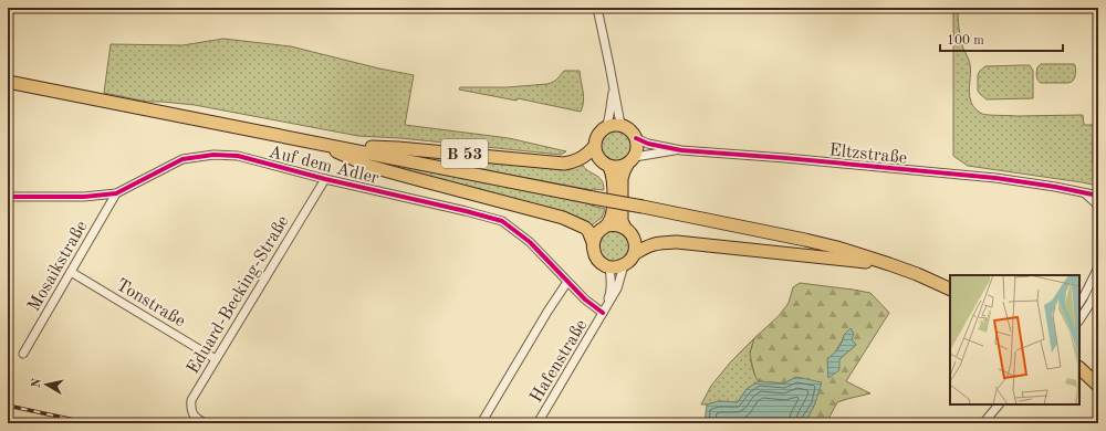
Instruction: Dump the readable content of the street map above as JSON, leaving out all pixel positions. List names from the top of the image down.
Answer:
{
  "streets": {
    "main road": ["B 53"],
    "street": [
      "Eltzstraße",
      "Auf dem Adler",
      "Mosaikstraße",
      "Eduard-Becking-Straße",
      "Tonstraße",
      "Hafenstraße"
    ]
  },
  "crossings": [
    ["Eltzstraße", "B 53"],
    ["B 53", "Hafenstraße"],
    ["Auf dem Adler", "Mosaikstraße"],
    ["Auf dem Adler", "Eduard-Becking-Straße"],
    ["Auf dem Adler", "Hafenstraße"],
    ["Mosaikstraße", "Tonstraße"],
    ["Eduard-Becking-Straße", "Tonstraße"]
  ],
  "scale_bar": "100 m",
  "north": "left"
}
